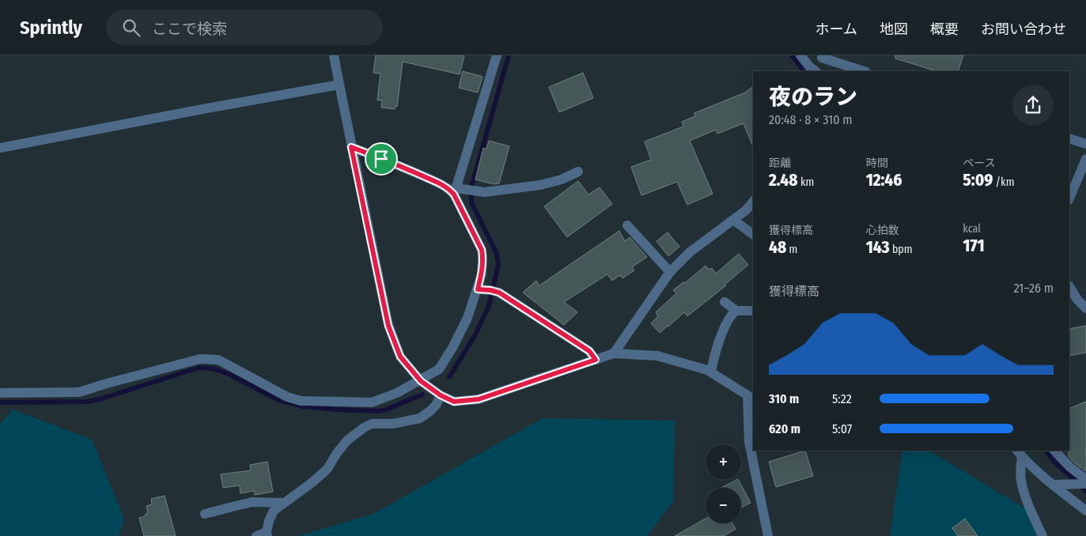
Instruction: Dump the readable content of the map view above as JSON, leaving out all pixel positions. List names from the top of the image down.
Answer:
{
  "page": {
    "header": "Sprintly",
    "search": "ここで検索",
    "nav": [
      "ホーム",
      "地図",
      "概要",
      "お問い合わせ"
    ],
    "heading": ["夜のラン", "20:48 · 8 × 310 m"],
    "stats": [
      ["距離", "2.48 km"],
      ["時間", "12:46"],
      ["ペース", "5:09 /km"],
      ["獲得標高", "48 m"],
      ["心拍数", "143 bpm"],
      ["kcal", "171"]
    ],
    "chart": ["獲得標高", "21–26 m"],
    "list": [
      {
        "name": "310 m",
        "note": "5:22"
      },
      {
        "name": "620 m",
        "note": "5:07"
      }
    ],
    "map_buttons": ["+", "−"]
  }
}
